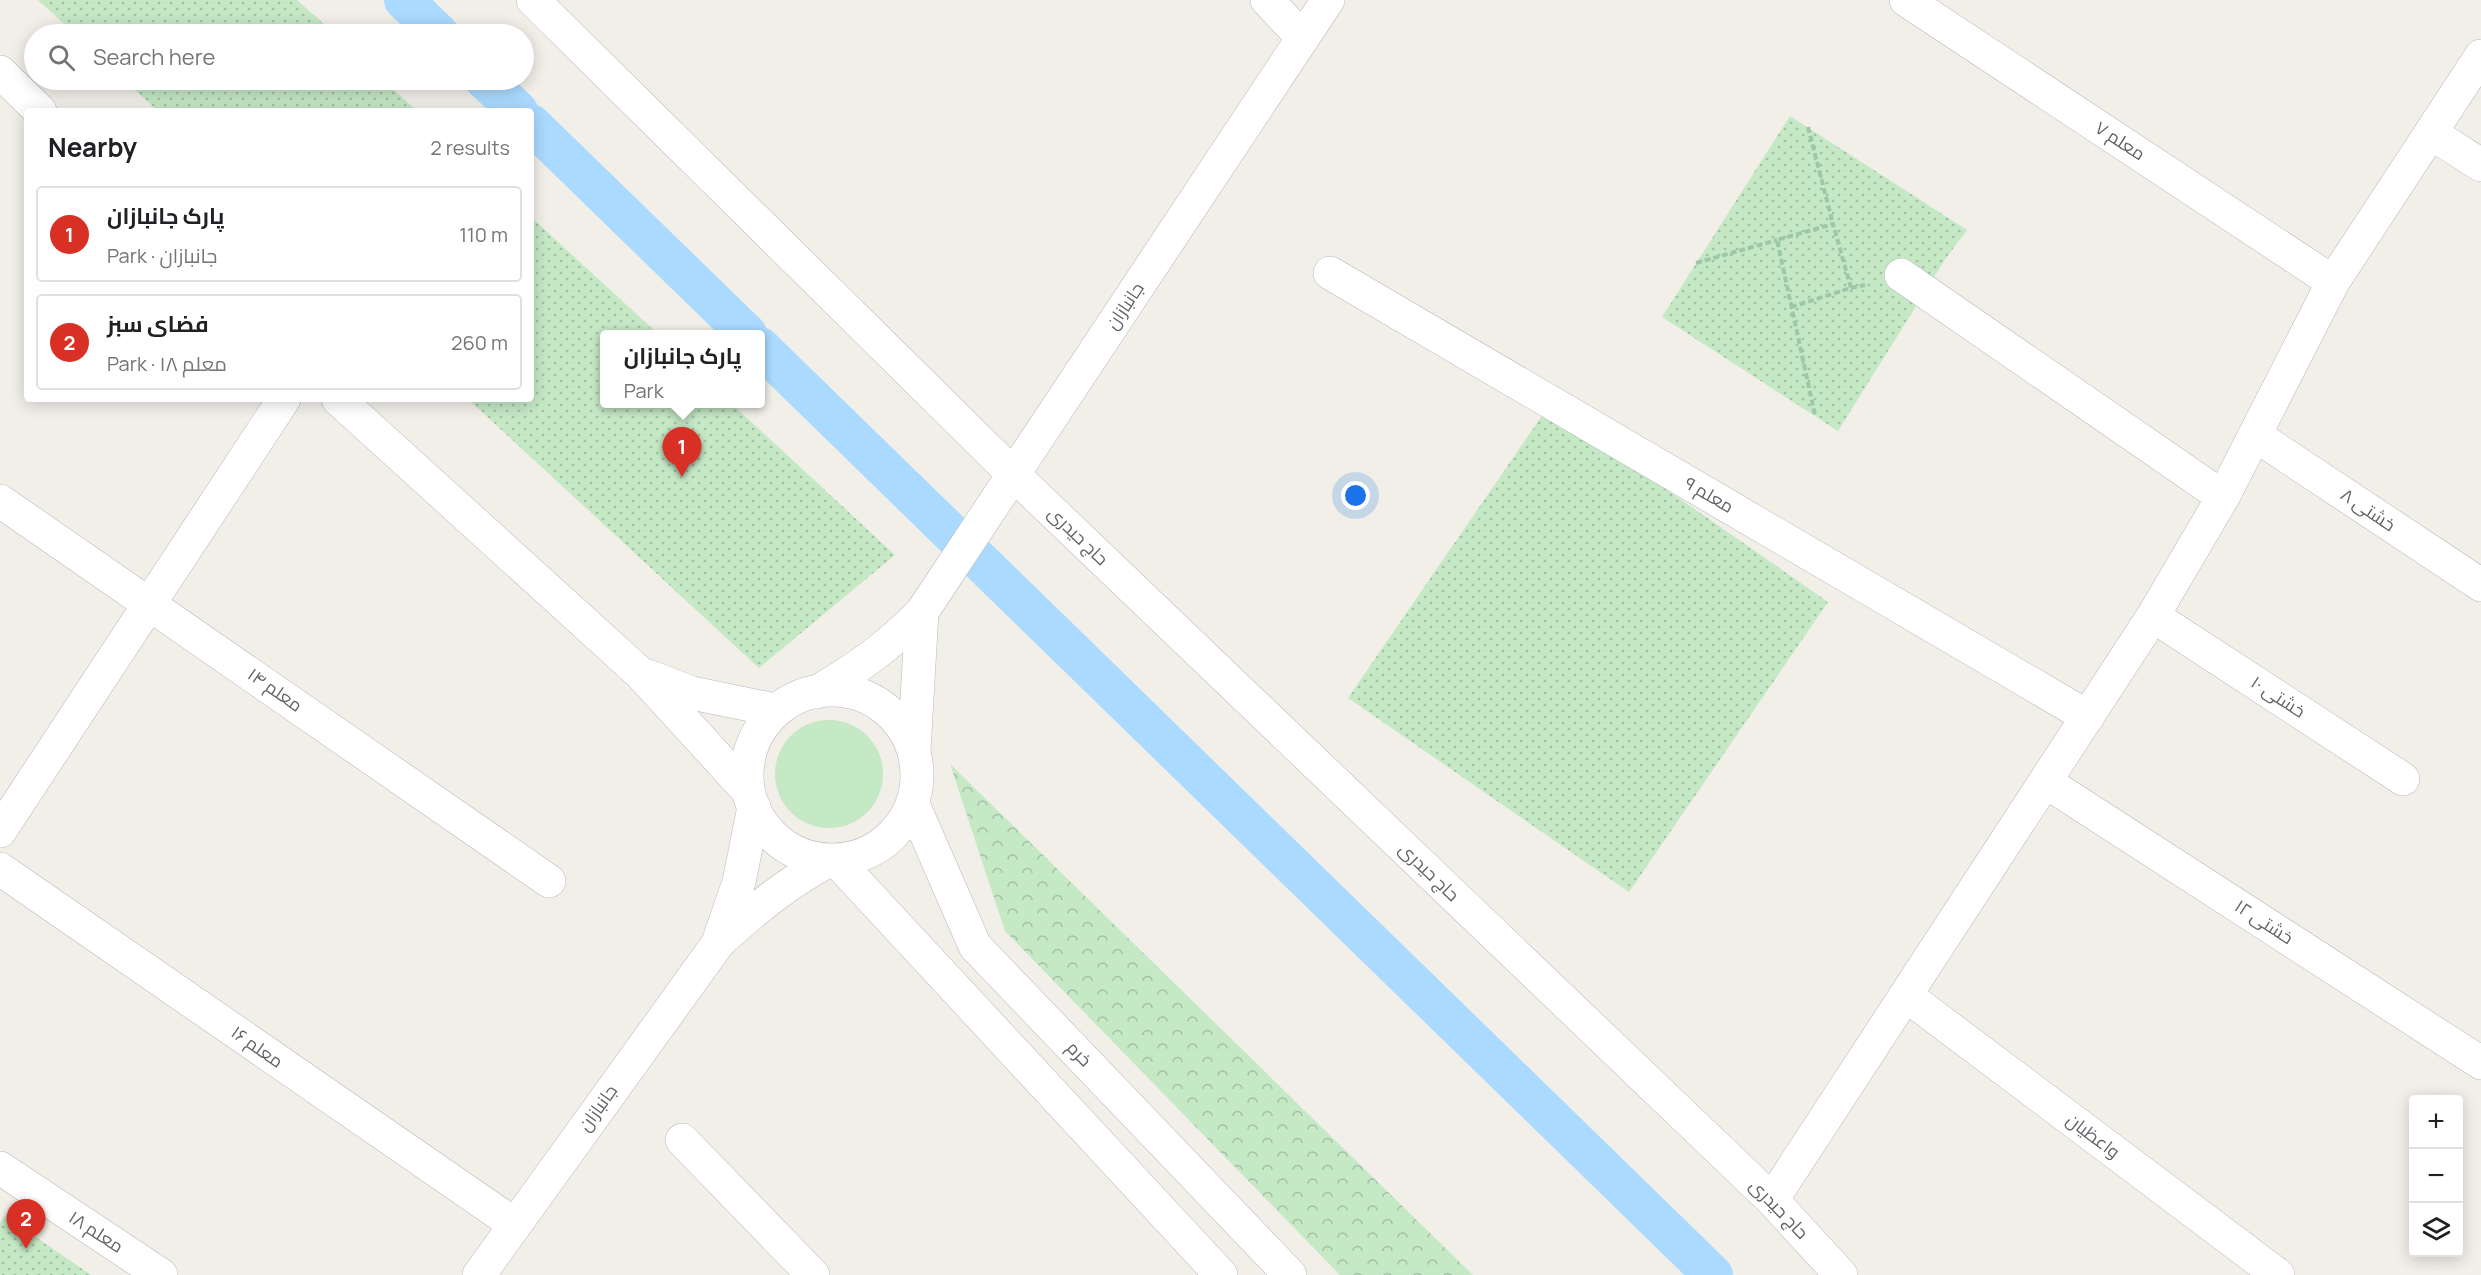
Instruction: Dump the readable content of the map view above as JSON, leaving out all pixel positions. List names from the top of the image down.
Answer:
{
  "streets": {
    "street": [
      "معلم ۷",
      "جانبازان",
      "معلم ۹",
      "خشتی ۸",
      "حاج حیدری",
      "معلم ۱۴",
      "خشتی ۱۰",
      "خشتی ۱۲",
      "معلم ۱۶",
      "خرم",
      "واعظیان",
      "معلم ۱۸"
    ]
  },
  "crossings": [
    ["جانبازان", "حاج حیدری"],
    ["جانبازان", "معلم ۱۶"],
    ["جانبازان", "خرم"]
  ],
  "page": {
    "search": "Search here",
    "heading": ["Nearby", "2 results"],
    "list": [
      {
        "mark": "1",
        "name": "پارک جانبازان",
        "note": "Park · جانبازان",
        "value": "110 m"
      },
      {
        "mark": "2",
        "name": "فضای سبز",
        "note": "Park · معلم ۱۸",
        "value": "260 m"
      }
    ],
    "popup": ["پارک جانبازان", "Park"],
    "pins": ["1", "2"],
    "map_buttons": ["+", "−"]
  }
}
